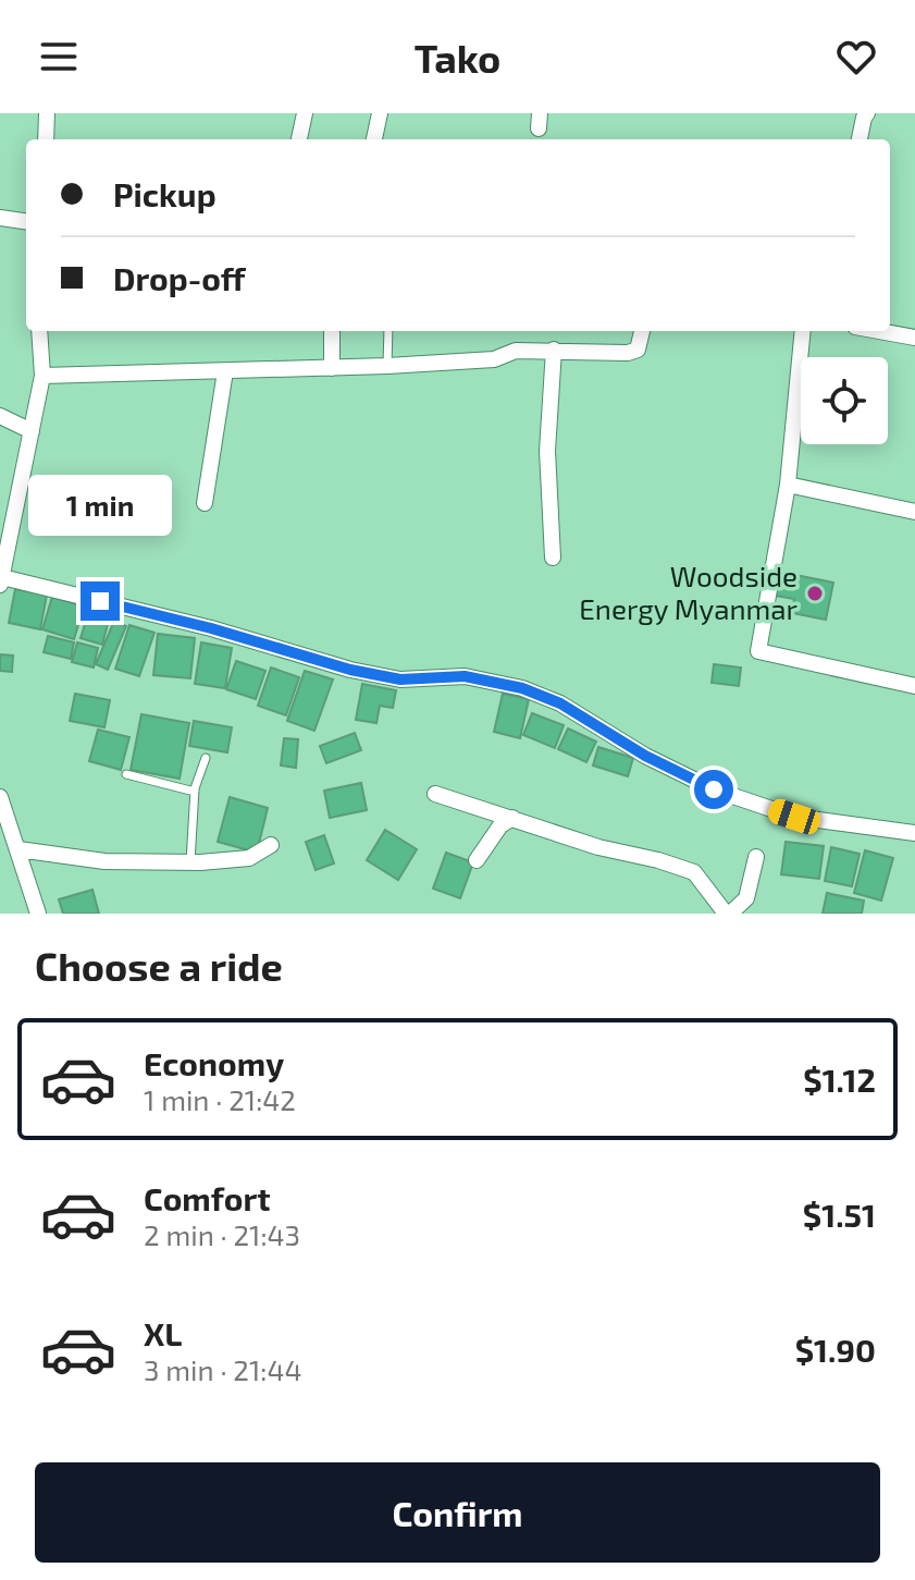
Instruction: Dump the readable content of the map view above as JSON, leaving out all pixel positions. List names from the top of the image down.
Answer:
{
  "places": ["Woodside Energy Myanmar"],
  "page": {
    "header": "Tako",
    "banner": ["Pickup", "Drop-off"],
    "bubble": "1 min",
    "heading": "Choose a ride",
    "list": [
      {
        "name": "Economy",
        "note": "1 min · 21:42",
        "value": "$1.12"
      },
      {
        "name": "Comfort",
        "note": "2 min · 21:43",
        "value": "$1.51"
      },
      {
        "name": "XL",
        "note": "3 min · 21:44",
        "value": "$1.90"
      }
    ],
    "buttons": "Confirm"
  }
}
